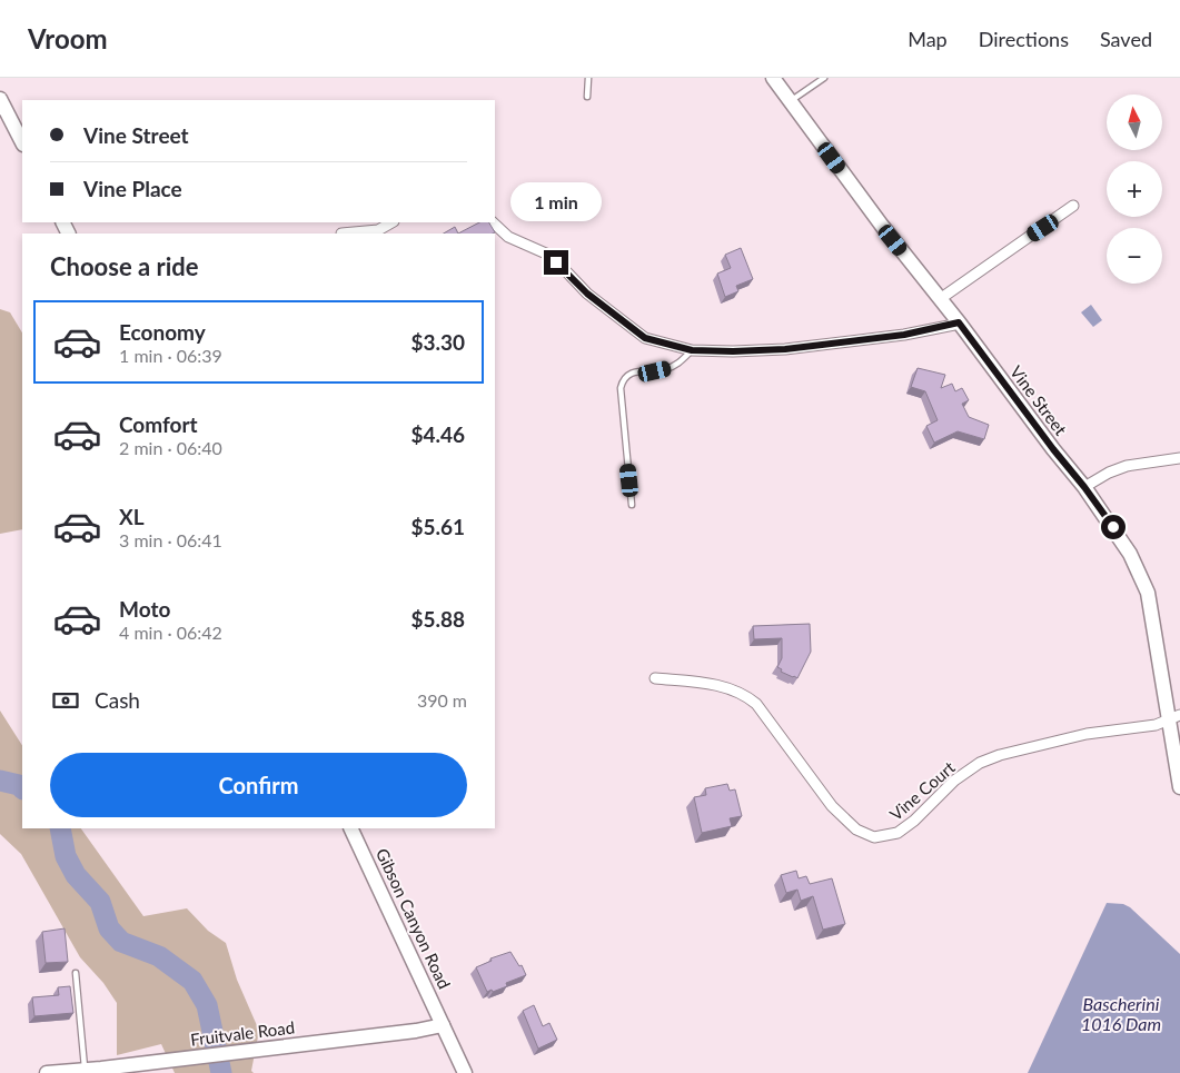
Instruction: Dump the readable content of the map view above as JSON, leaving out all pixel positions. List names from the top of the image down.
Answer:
{
  "streets": {
    "street": [
      "Vine Street",
      "Vine Court",
      "Gibson Canyon Road",
      "Fruitvale Road"
    ]
  },
  "crossings": [
    ["Vine Street", "Vine Court"],
    ["Gibson Canyon Road", "Fruitvale Road"]
  ],
  "water": ["Bascherini 1016 Dam"],
  "north": "top",
  "page": {
    "header": "Vroom",
    "nav": ["Map", "Directions", "Saved"],
    "map_buttons": ["+", "−"],
    "banner": ["Vine Street", "Vine Place"],
    "bubble": "1 min",
    "heading": "Choose a ride",
    "list": [
      {
        "name": "Economy",
        "note": "1 min · 06:39",
        "value": "$3.30"
      },
      {
        "name": "Comfort",
        "note": "2 min · 06:40",
        "value": "$4.46"
      },
      {
        "name": "XL",
        "note": "3 min · 06:41",
        "value": "$5.61"
      },
      {
        "name": "Moto",
        "note": "4 min · 06:42",
        "value": "$5.88"
      }
    ],
    "pay": ["Cash", "390 m"],
    "buttons": "Confirm"
  }
}
